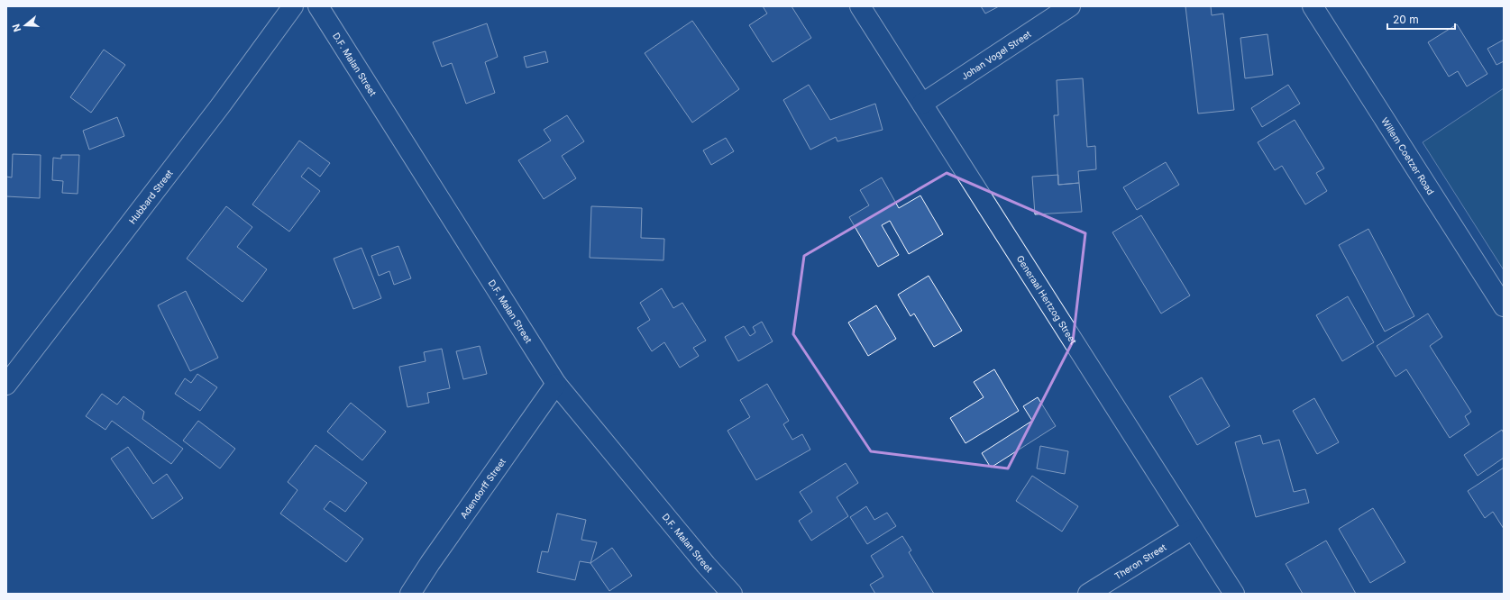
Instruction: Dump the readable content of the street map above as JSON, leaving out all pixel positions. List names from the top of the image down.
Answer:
{
  "streets": {
    "street": [
      "Johan Vogel Street",
      "D.F. Malan Street",
      "Willem Coetzer Road",
      "Hubbard Street",
      "Generaal Hertzog Street",
      "Adendorff Street",
      "Theron Street"
    ]
  },
  "crossings": [
    ["Johan Vogel Street", "Generaal Hertzog Street"],
    ["D.F. Malan Street", "Adendorff Street"],
    ["Generaal Hertzog Street", "Theron Street"]
  ],
  "scale_bar": "20 m",
  "north": "left"
}
